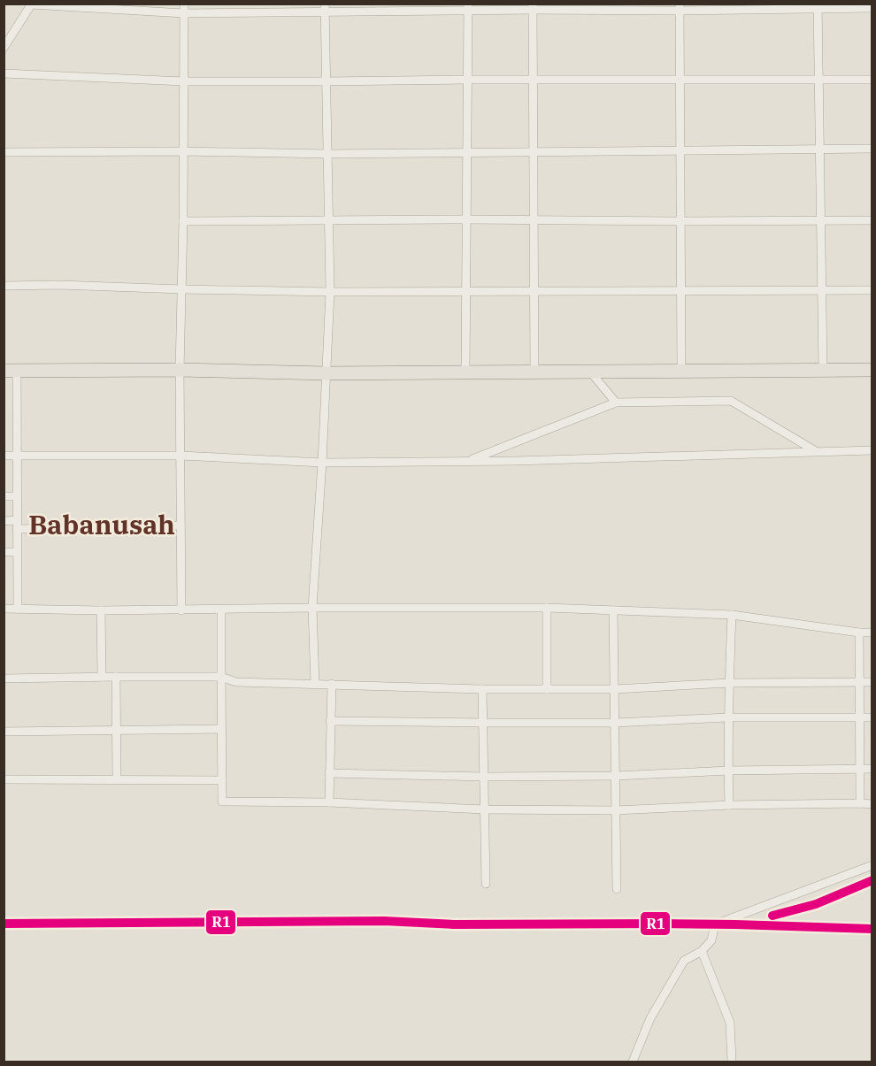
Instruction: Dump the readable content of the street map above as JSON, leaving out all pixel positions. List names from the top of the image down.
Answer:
{
  "districts": ["Babanusah"],
  "lines": ["transit line R1"]
}
